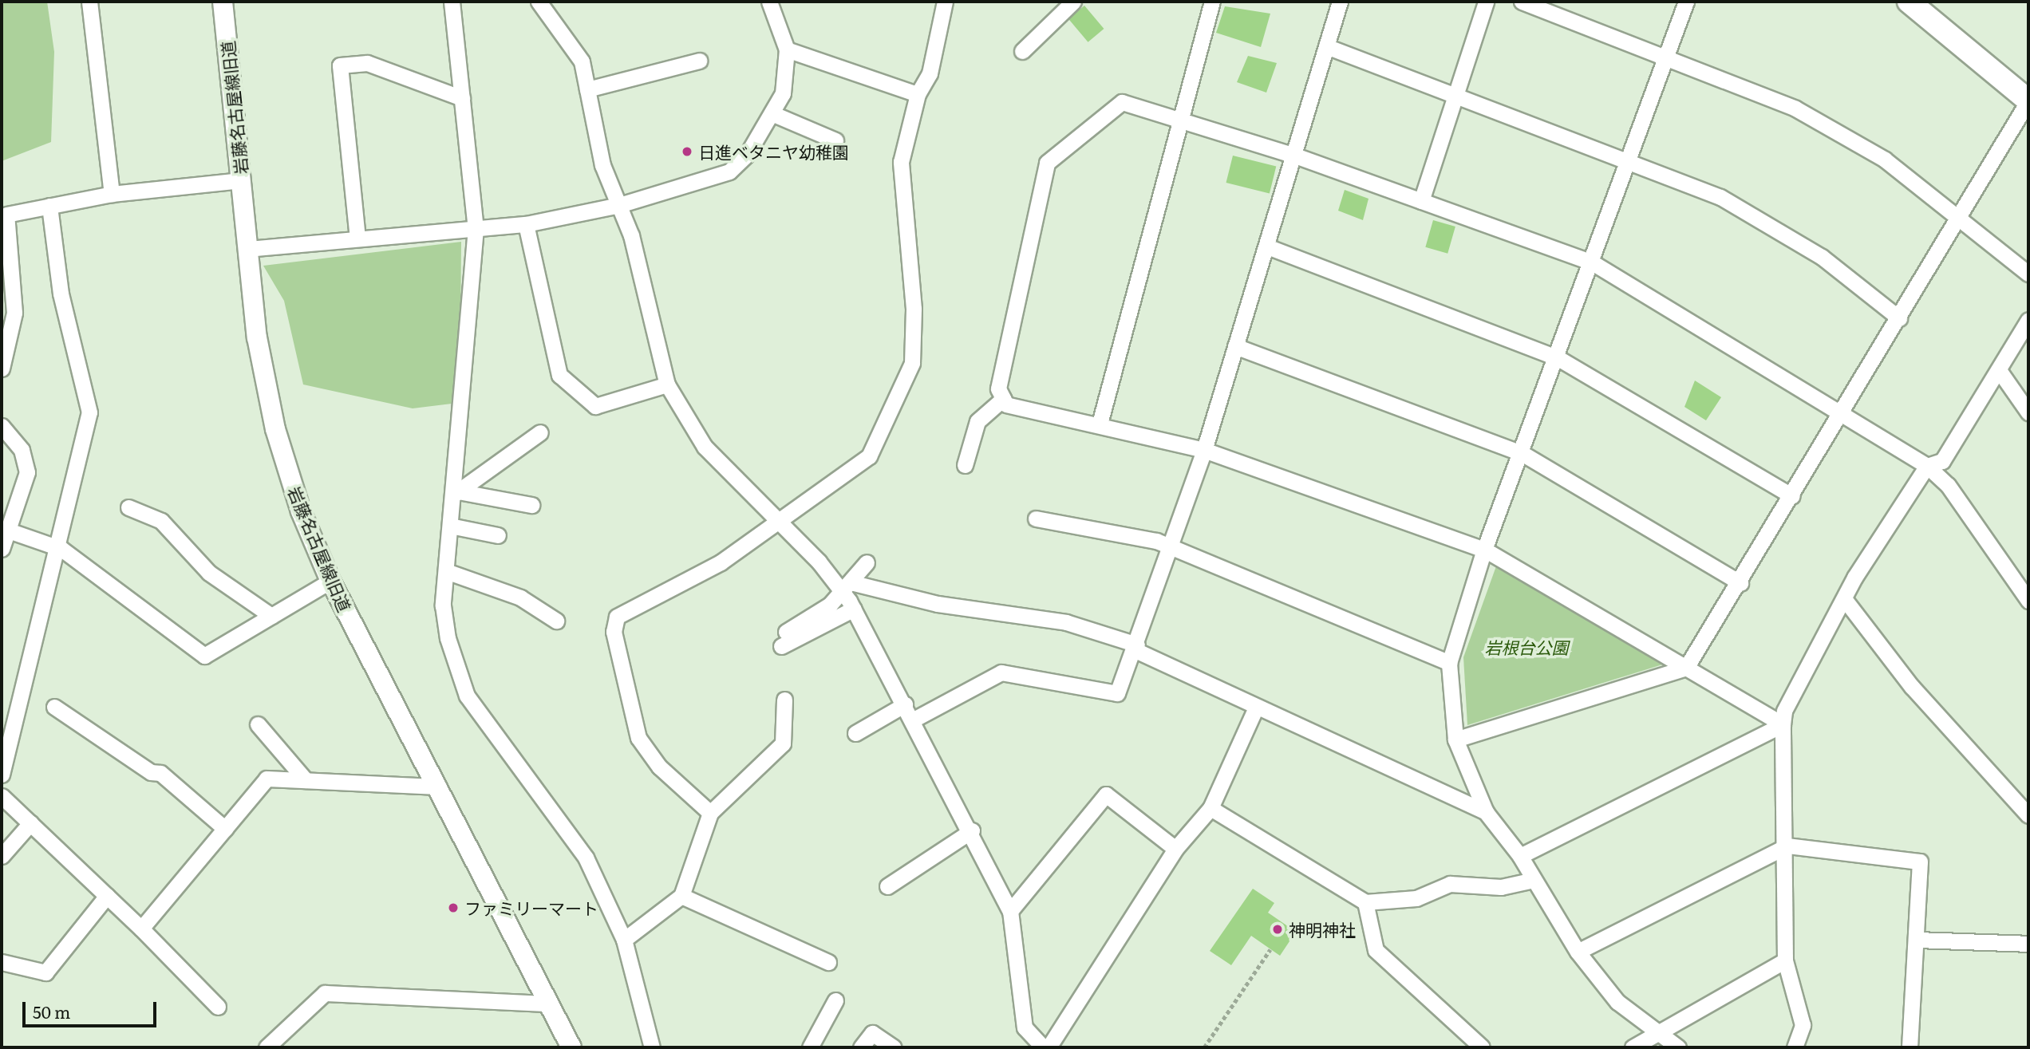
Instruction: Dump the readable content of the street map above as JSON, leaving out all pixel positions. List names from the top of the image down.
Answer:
{
  "streets": {
    "street": ["岩藤名古屋線旧道"]
  },
  "parks": ["岩根台公園"],
  "places": ["日進ベタニヤ幼稚園", "ファミリーマート", "神明神社"],
  "scale_bar": "50 m"
}
